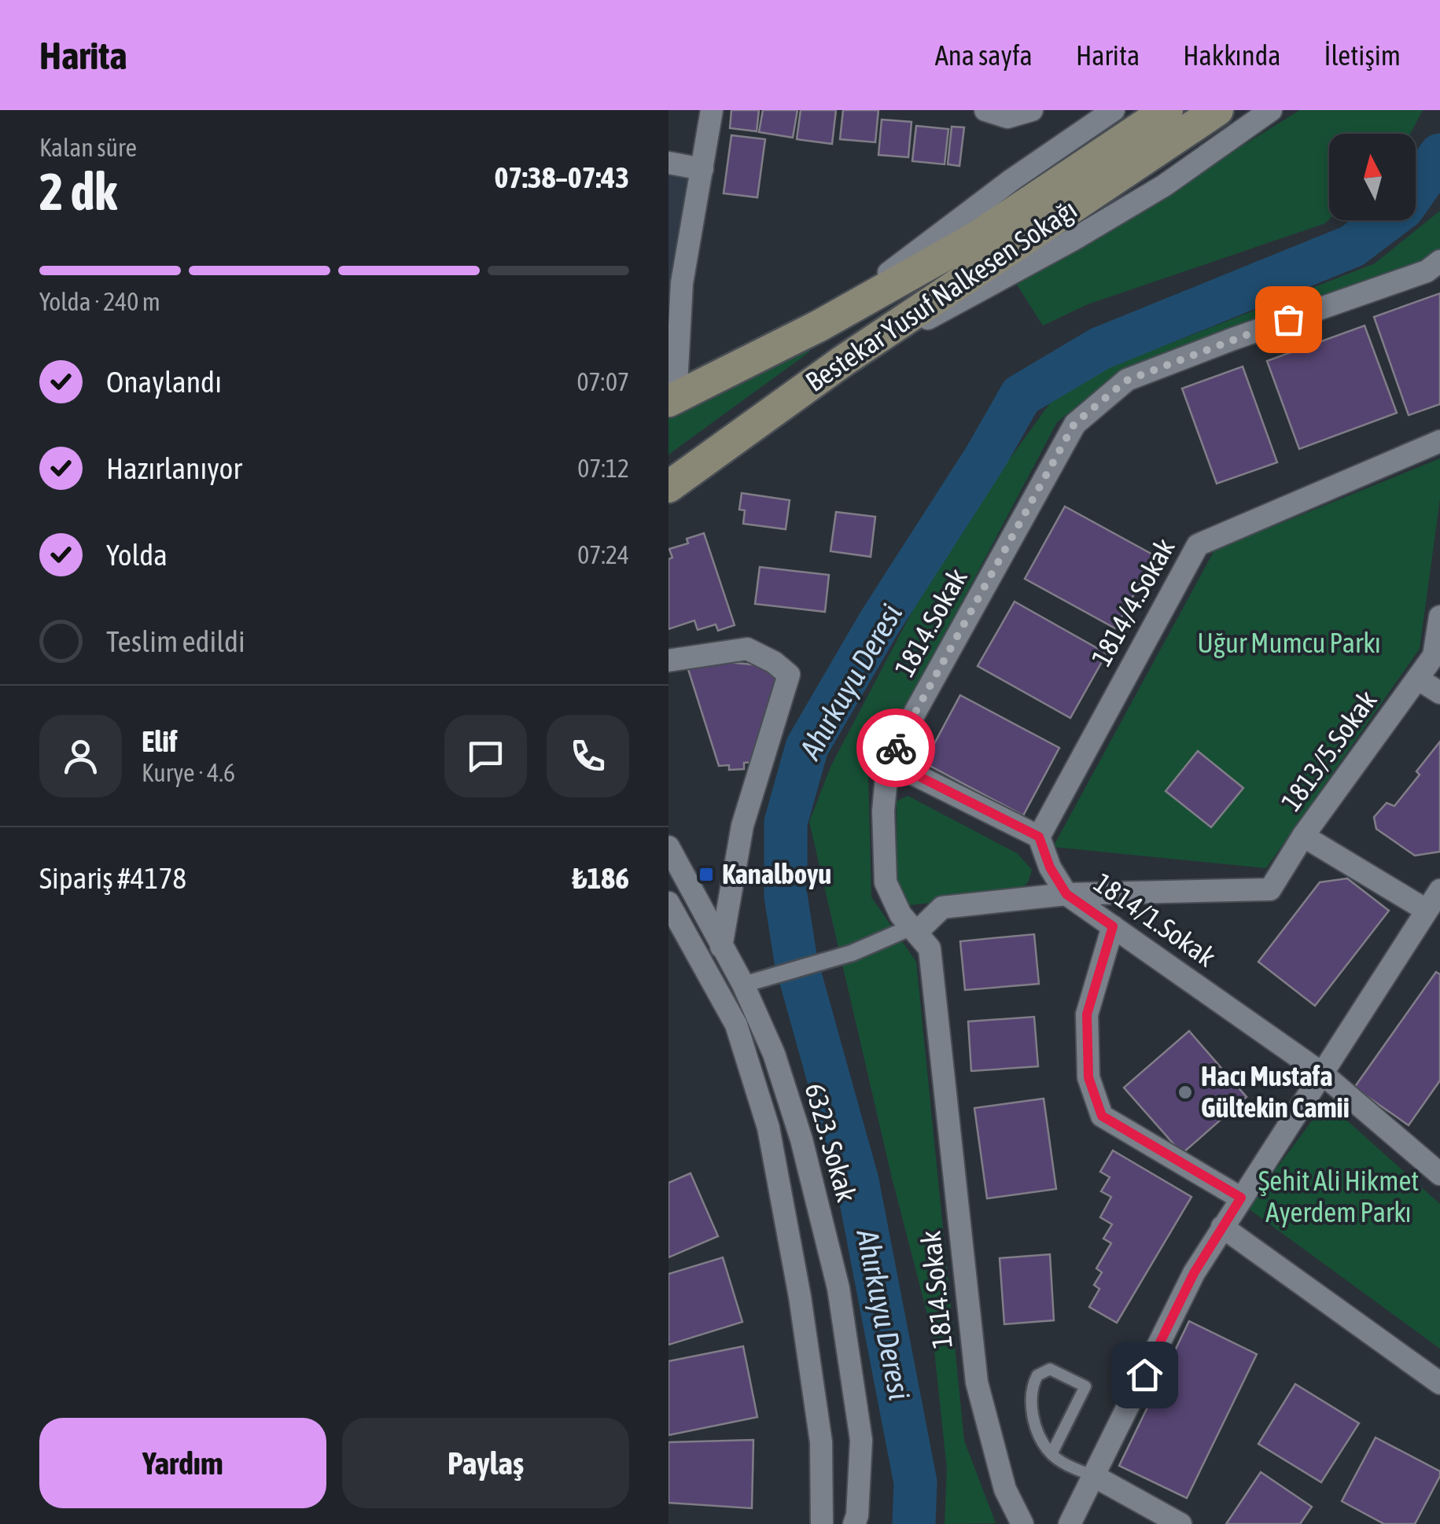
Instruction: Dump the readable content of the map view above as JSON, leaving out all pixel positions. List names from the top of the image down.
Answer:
{
  "streets": {
    "main road": ["Bestekar Yusuf Nalkesen Sokağı"],
    "street": [
      "1814/4.Sokak",
      "1814.Sokak",
      "1813/5.Sokak",
      "1814/1.Sokak",
      "6323. Sokak"
    ]
  },
  "crossings": [
    ["1814/4.Sokak", "1814/1.Sokak"],
    ["1813/5.Sokak", "1814/1.Sokak"]
  ],
  "water": ["Ahırkuyu Deresi"],
  "parks": ["Uğur Mumcu Parkı", "Şehit Ali Hikmet Ayerdem Parkı"],
  "places": {
    "transit": ["Kanalboyu"],
    "other": ["Hacı Mustafa Gültekin Camii"]
  },
  "north": "top",
  "page": {
    "header": "Harita",
    "nav": [
      "Ana sayfa",
      "Harita",
      "Hakkında",
      "İletişim"
    ],
    "heading": ["2 dk", "Kalan süre", "07:38–07:43"],
    "panel": [
      "Elif",
      "Kurye · 4.6",
      "Sipariş #4178",
      "₺186"
    ],
    "bar": "Yolda · 240 m",
    "list": [
      ["Onaylandı", "07:07"],
      ["Hazırlanıyor", "07:12"],
      ["Yolda", "07:24"],
      "Teslim edildi"
    ],
    "buttons": ["Yardım", "Paylaş"]
  }
}
